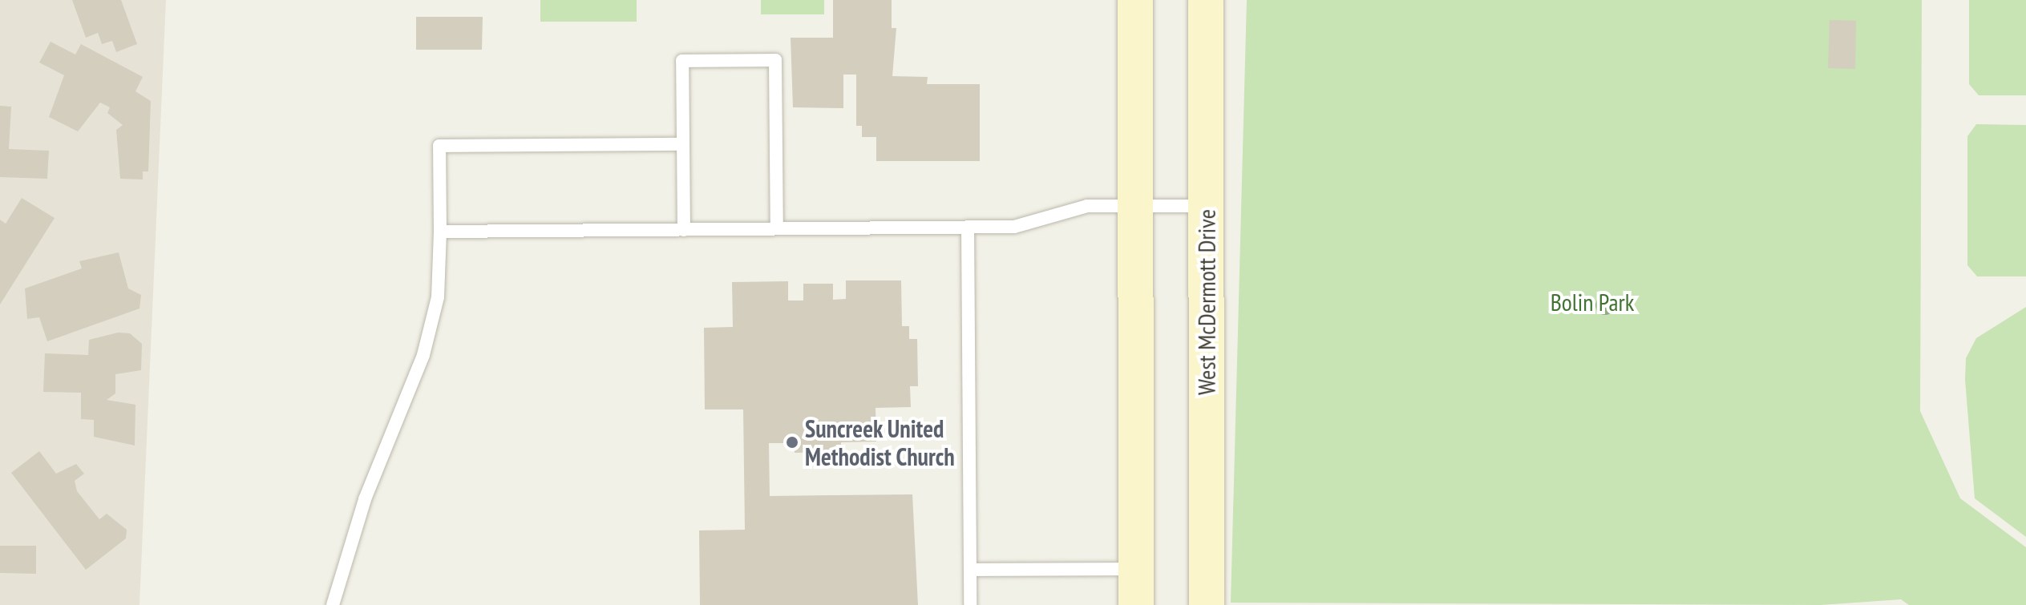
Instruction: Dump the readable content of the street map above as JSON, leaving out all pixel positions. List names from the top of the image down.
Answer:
{
  "streets": {
    "main road": ["West McDermott Drive"]
  },
  "parks": ["Bolin Park"],
  "places": ["Suncreek United Methodist Church"]
}
